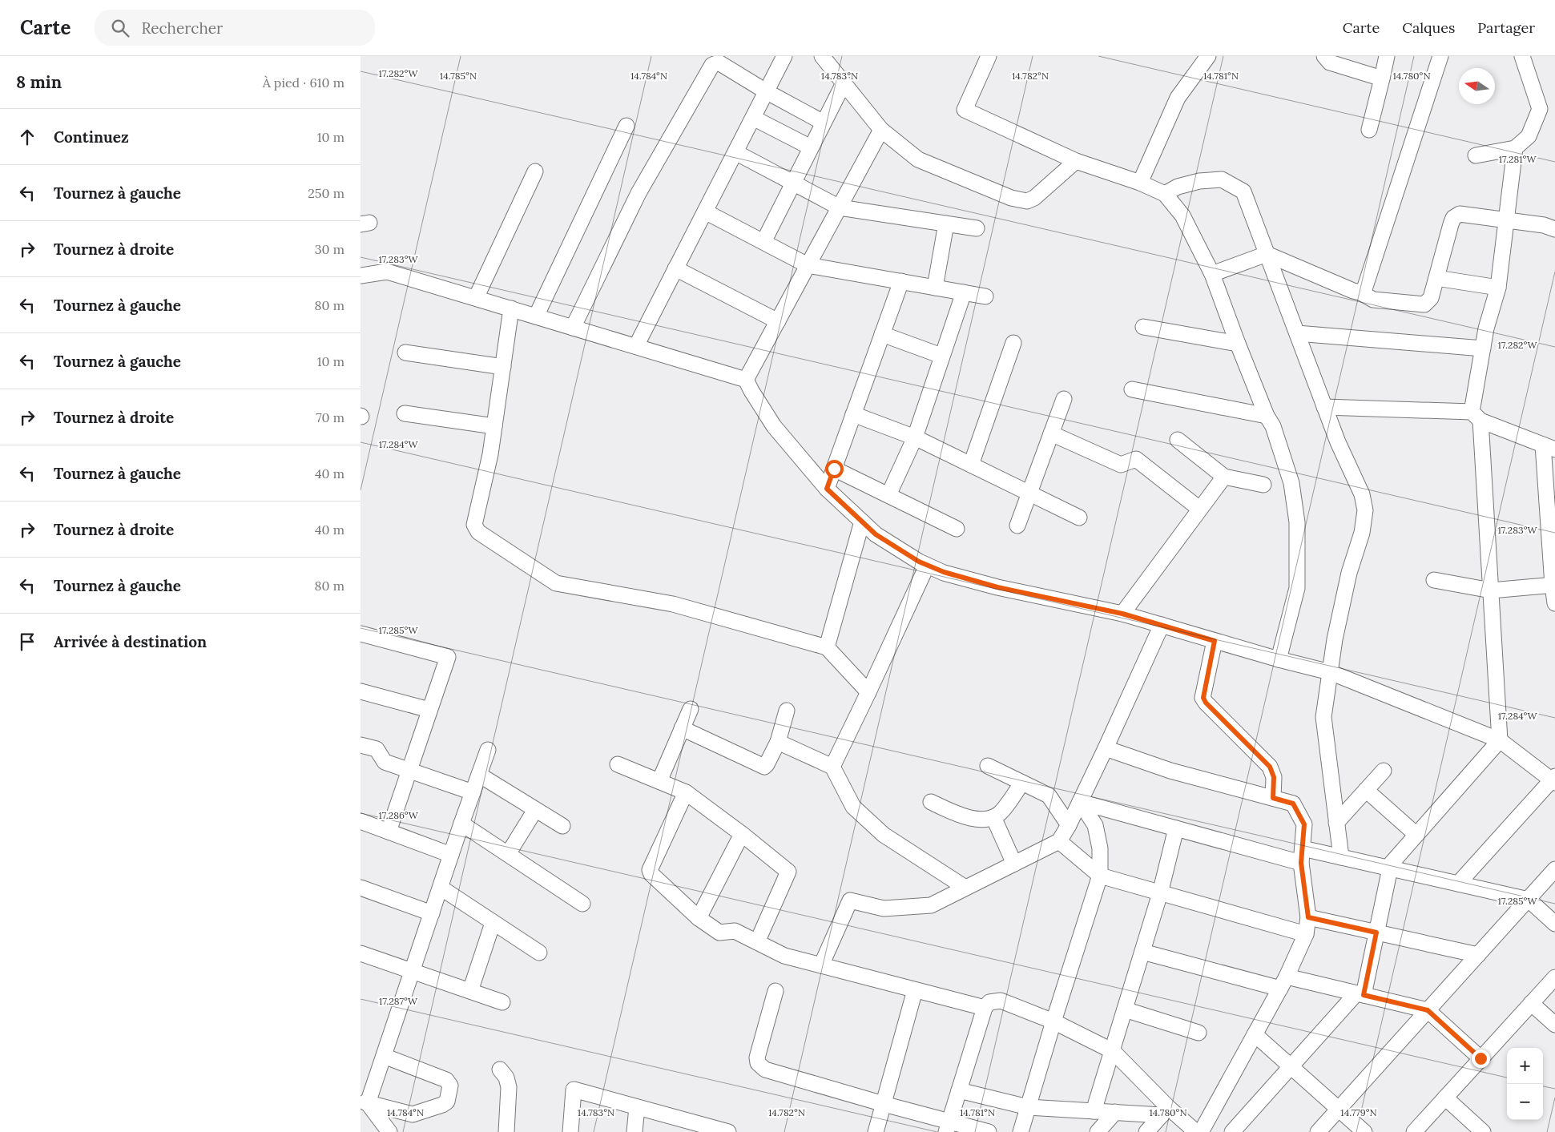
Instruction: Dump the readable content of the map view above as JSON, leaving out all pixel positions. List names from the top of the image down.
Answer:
{
  "north": "left",
  "page": {
    "header": "Carte",
    "search": "Rechercher",
    "nav": ["Carte", "Calques", "Partager"],
    "heading": ["8 min", "À pied · 610 m"],
    "list": [
      ["Continuez", "10 m"],
      ["Tournez à gauche", "250 m"],
      ["Tournez à droite", "30 m"],
      ["Tournez à gauche", "80 m"],
      ["Tournez à gauche", "10 m"],
      ["Tournez à droite", "70 m"],
      ["Tournez à gauche", "40 m"],
      ["Tournez à droite", "40 m"],
      ["Tournez à gauche", "80 m"],
      "Arrivée à destination"
    ],
    "map_buttons": ["+", "−"]
  },
  "coordinates": [
    "17.282°W",
    "14.785°N",
    "14.784°N",
    "14.783°N",
    "14.781°N",
    "14.782°N",
    "14.780°N",
    "17.281°W",
    "17.283°W",
    "17.284°W",
    "17.285°W",
    "17.286°W",
    "17.287°W",
    "14.779°N"
  ]
}
